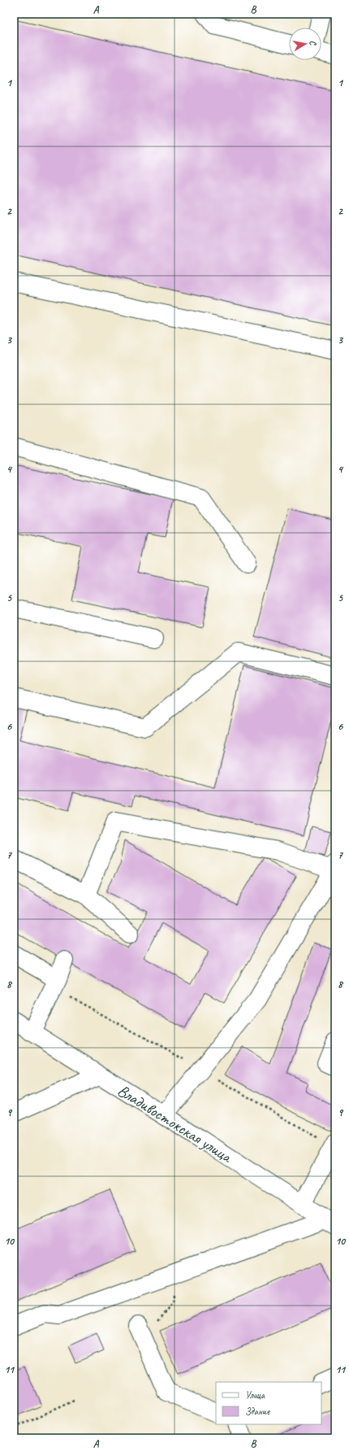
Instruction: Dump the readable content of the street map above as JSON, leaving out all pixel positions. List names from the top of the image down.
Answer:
{
  "streets": {
    "street": ["Владивостокская улица"]
  },
  "legend": ["Улица", "Здание"],
  "north": "right",
  "grid": {
    "columns": ["A", "B"],
    "rows": [
      "1",
      "2",
      "3",
      "4",
      "5",
      "6",
      "7",
      "8",
      "9",
      "10",
      "11"
    ]
  }
}
